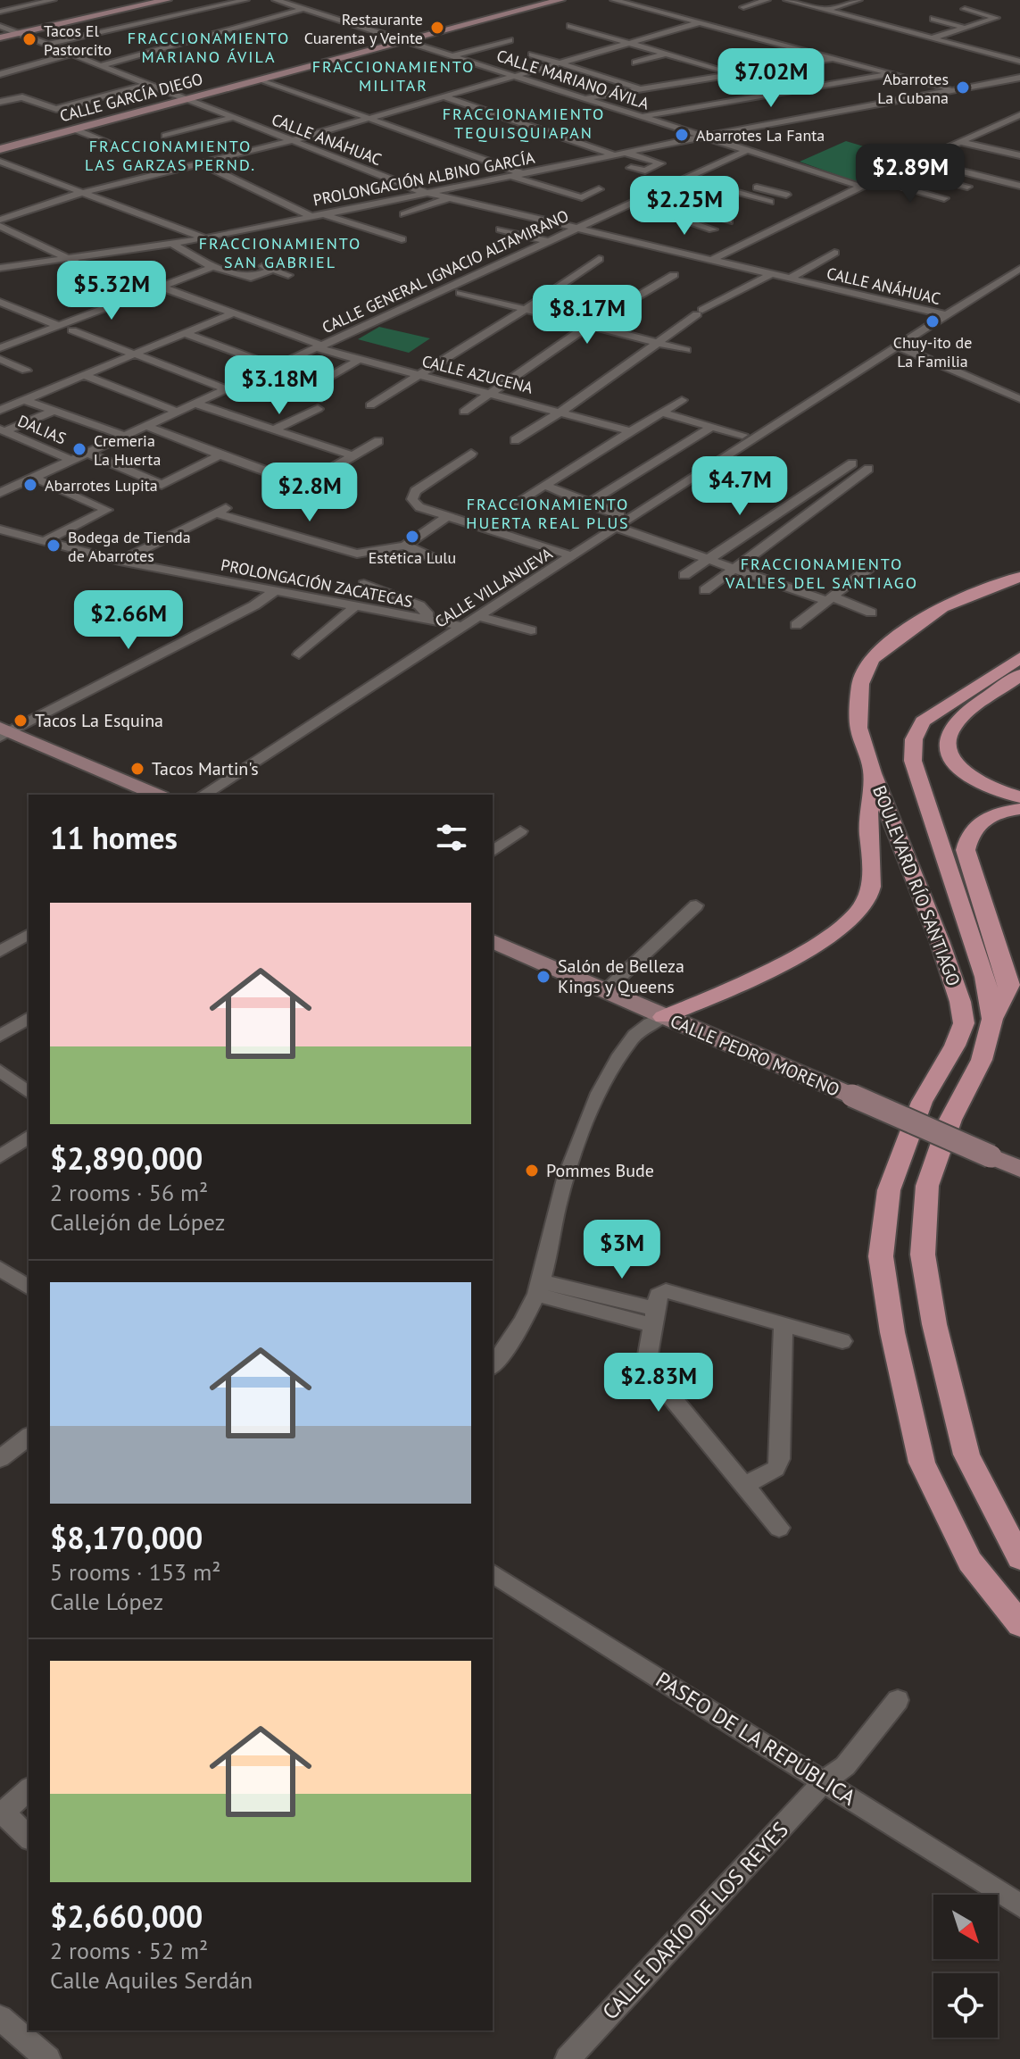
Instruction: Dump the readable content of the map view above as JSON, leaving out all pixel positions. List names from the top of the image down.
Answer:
{
  "streets": {
    "main road": ["BOULEVARD RÍO SANTIAGO"],
    "street": [
      "CALLE MARIANO ÁVILA",
      "CALLE GARCÍA DIEGO",
      "CALLE ANÁHUAC",
      "PROLONGACIÓN ALBINO GARCÍA",
      "CALLE GENERAL IGNACIO ALTAMIRANO",
      "CALLE AZUCENA",
      "DALIAS",
      "PROLONGACIÓN ZACATECAS",
      "CALLE VILLANUEVA",
      "CALLE PEDRO MORENO",
      "PASEO DE LA REPÚBLICA",
      "CALLE DARÍO DE LOS REYES"
    ]
  },
  "crossings": [
    ["CALLE MARIANO ÁVILA", "CALLE GARCÍA DIEGO"],
    ["CALLE MARIANO ÁVILA", "PROLONGACIÓN ALBINO GARCÍA"],
    ["CALLE MARIANO ÁVILA", "CALLE GENERAL IGNACIO ALTAMIRANO"],
    ["CALLE GARCÍA DIEGO", "CALLE ANÁHUAC"],
    ["CALLE ANÁHUAC", "PROLONGACIÓN ALBINO GARCÍA"],
    ["CALLE ANÁHUAC", "CALLE GENERAL IGNACIO ALTAMIRANO"],
    ["CALLE ANÁHUAC", "CALLE VILLANUEVA"],
    ["CALLE GENERAL IGNACIO ALTAMIRANO", "CALLE AZUCENA"],
    ["CALLE GENERAL IGNACIO ALTAMIRANO", "DALIAS"],
    ["PROLONGACIÓN ZACATECAS", "CALLE VILLANUEVA"],
    ["PASEO DE LA REPÚBLICA", "CALLE DARÍO DE LOS REYES"]
  ],
  "districts": [
    "FRACCIONAMIENTO MARIANO ÁVILA",
    "FRACCIONAMIENTO MILITAR",
    "FRACCIONAMIENTO TEQUISQUIAPAN",
    "FRACCIONAMIENTO LAS GARZAS PERND.",
    "FRACCIONAMIENTO SAN GABRIEL",
    "FRACCIONAMIENTO HUERTA REAL PLUS",
    "FRACCIONAMIENTO VALLES DEL SANTIAGO"
  ],
  "places": [
    "Restaurante Cuarenta y Veinte",
    "Tacos El Pastorcito",
    "Abarrotes La Cubana",
    "Abarrotes La Fanta",
    "Chuy-ito de La Familia",
    "Cremeria La Huerta",
    "Abarrotes Lupita",
    "Estética Lulu",
    "Bodega de Tienda de Abarrotes",
    "Tacos La Esquina",
    "Tacos Martin's",
    "Salón de Belleza Kings y Queens",
    "Pommes Bude"
  ],
  "north": "bottom right",
  "page": {
    "price": [
      "$7.02M",
      "$2.89M",
      "$2.25M",
      "$5.32M",
      "$8.17M",
      "$3.18M",
      "$4.7M",
      "$2.8M",
      "$2.66M",
      "$3M",
      "$2.83M"
    ],
    "heading": "11 homes",
    "list": [
      {
        "name": "$2,890,000",
        "note": "2 rooms · 56 m² · Callejón de López"
      },
      {
        "name": "$8,170,000",
        "note": "5 rooms · 153 m² · Calle López"
      },
      {
        "name": "$2,660,000",
        "note": "2 rooms · 52 m² · Calle Aquiles Serdán"
      }
    ]
  }
}
